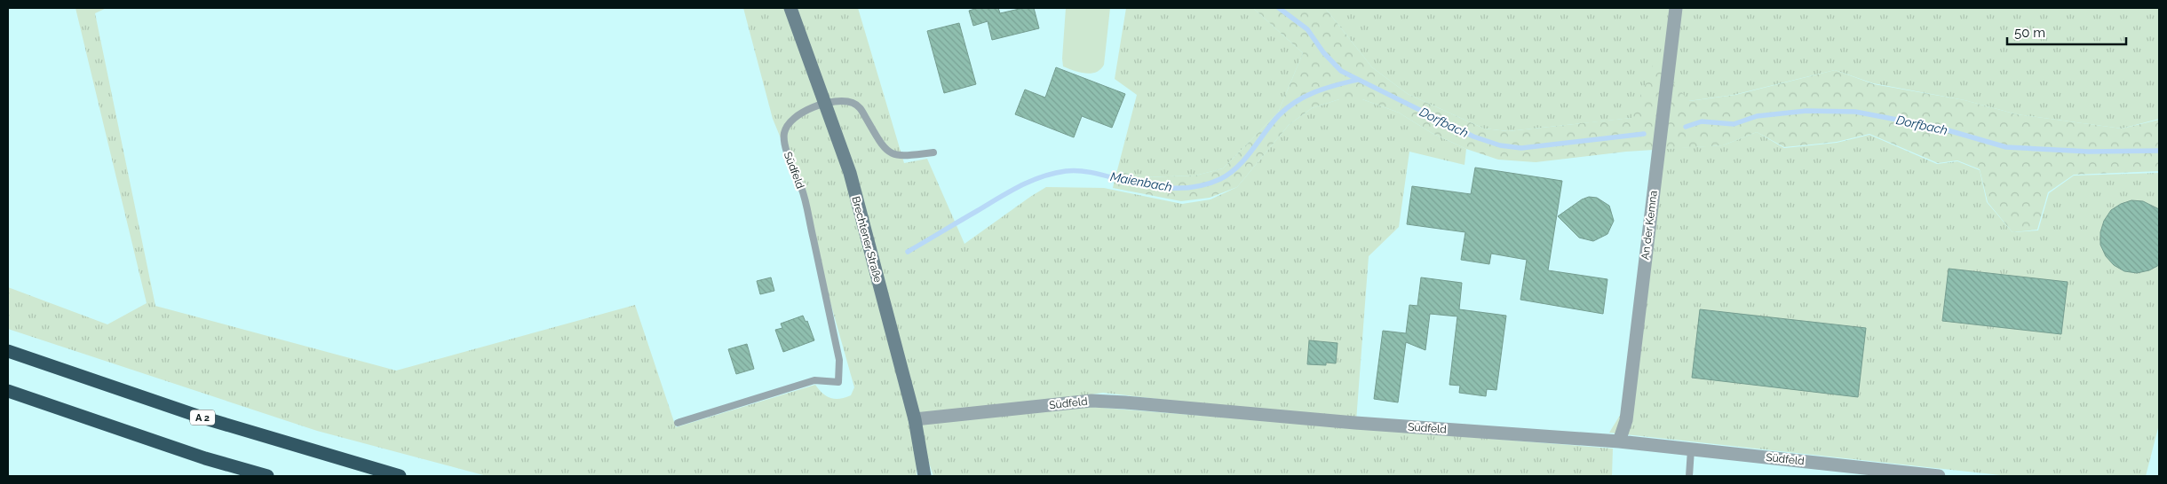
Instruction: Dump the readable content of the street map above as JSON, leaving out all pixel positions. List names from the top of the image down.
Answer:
{
  "streets": {
    "highway": ["A 2"],
    "street": ["Südfeld", "An der Kemna", "Brechtener Straße"]
  },
  "crossings": [
    ["Südfeld", "An der Kemna"],
    ["Südfeld", "Brechtener Straße"]
  ],
  "water": ["Dorfbach", "Maienbach"],
  "scale_bar": "50 m"
}
